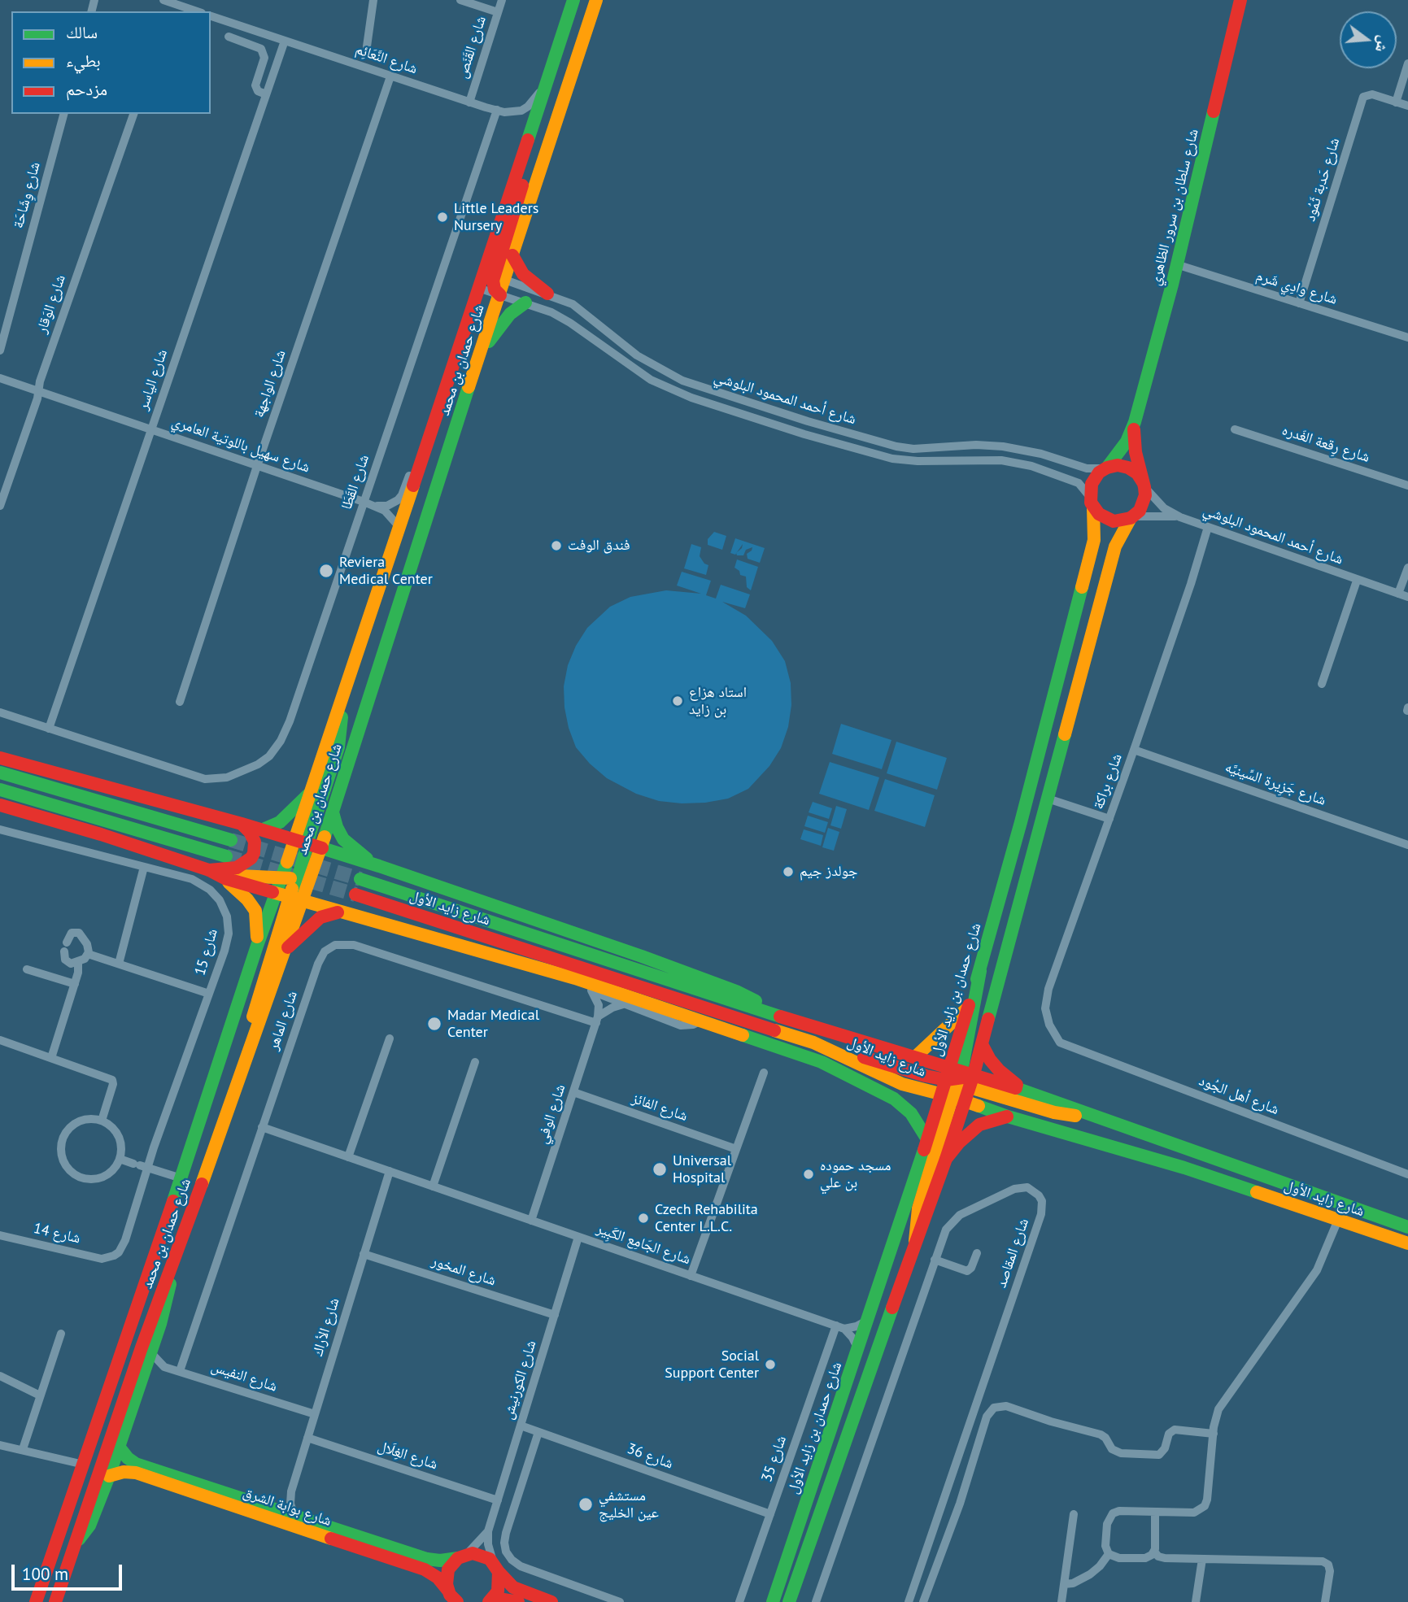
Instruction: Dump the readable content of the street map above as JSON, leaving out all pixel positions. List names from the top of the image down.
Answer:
{
  "streets": {
    "main road": [
      "شارع سلطان بن سرور الظاهري",
      "شارع حمدان بن محمد",
      "شارع زايد الأول",
      "شارع حمدان بن زايد الأول",
      "شارع بوابة الشرق"
    ],
    "street": [
      "شارع القَنَص",
      "شارع النَّعَائِم",
      "شارع حَدبة ثَمُود",
      "شارع وِشَاحَة",
      "شارع وادِي شَرم",
      "شارع الوَقار",
      "شارع الياسر",
      "شارع الواجهة",
      "شارع أحمد المحمود البلوشي",
      "شارع رِقعة الغَدره",
      "شارع سهيل باللوتية العامري",
      "شارع القَطَا",
      "شارع براكة",
      "شارع جَزِيرة السِّينيَّه",
      "شارع 15",
      "شارع الماهر",
      "شارع أهل الجُود",
      "شارع الفائز",
      "شارع الوفي",
      "شارع 14",
      "شارع الجَامِع الكَبِير",
      "شارع المقاصد",
      "شارع المخور",
      "شارع الأراك",
      "شارع النفيس",
      "شارع الكورنيش",
      "شارع الغِلَال",
      "شارع 36",
      "شارع 35"
    ]
  },
  "crossings": [
    ["شارع القَنَص", "شارع النَّعَائِم"],
    ["شارع النَّعَائِم", "شارع حمدان بن محمد"],
    ["شارع النَّعَائِم", "شارع الياسر"],
    ["شارع النَّعَائِم", "شارع الواجهة"],
    ["شارع النَّعَائِم", "شارع القَطَا"],
    ["شارع حَدبة ثَمُود", "شارع وادِي شَرم"],
    ["شارع سلطان بن سرور الظاهري", "شارع وادِي شَرم"],
    ["شارع سلطان بن سرور الظاهري", "شارع أحمد المحمود البلوشي"],
    ["شارع سلطان بن سرور الظاهري", "شارع حمدان بن زايد الأول"],
    ["شارع الوَقار", "شارع سهيل باللوتية العامري"],
    ["شارع حمدان بن محمد", "شارع أحمد المحمود البلوشي"],
    ["شارع حمدان بن محمد", "شارع سهيل باللوتية العامري"],
    ["شارع الياسر", "شارع سهيل باللوتية العامري"],
    ["شارع الياسر", "شارع القَطَا"],
    ["شارع الواجهة", "شارع سهيل باللوتية العامري"],
    ["شارع أحمد المحمود البلوشي", "شارع براكة"],
    ["شارع أحمد المحمود البلوشي", "شارع حمدان بن زايد الأول"],
    ["شارع سهيل باللوتية العامري", "شارع القَطَا"],
    ["شارع براكة", "شارع جَزِيرة السِّينيَّه"],
    ["شارع براكة", "شارع أهل الجُود"],
    ["شارع زايد الأول", "شارع حمدان بن زايد الأول"],
    ["شارع 15", "شارع 14"],
    ["شارع الماهر", "شارع الوفي"],
    ["شارع الماهر", "شارع الجَامِع الكَبِير"],
    ["شارع الماهر", "شارع النفيس"],
    ["شارع الفائز", "شارع الوفي"],
    ["شارع الوفي", "شارع الجَامِع الكَبِير"],
    ["شارع الجَامِع الكَبِير", "شارع الأراك"],
    ["شارع الجَامِع الكَبِير", "شارع الكورنيش"],
    ["شارع الجَامِع الكَبِير", "شارع 35"],
    ["شارع المخور", "شارع الأراك"],
    ["شارع المخور", "شارع الكورنيش"],
    ["شارع الأراك", "شارع النفيس"],
    ["شارع الأراك", "شارع الغِلَال"],
    ["شارع الأراك", "شارع بوابة الشرق"],
    ["شارع الكورنيش", "شارع الغِلَال"],
    ["شارع الكورنيش", "شارع 36"],
    ["شارع الكورنيش", "شارع بوابة الشرق"],
    ["شارع 36", "شارع 35"]
  ],
  "places": [
    "Little Leaders Nursery",
    "فندق الوفت",
    "Reviera Medical Center",
    "استاد هزاع بن زايد",
    "جولدز جيم",
    "Madar Medical Center",
    "Universal Hospital",
    "مسجد حموده بن علي",
    "Czech Rehabilita Center L.L.C.",
    "Social Support Center",
    "مستشفي عين الخليج"
  ],
  "legend": ["سالك", "بطيء", "مزدحم"],
  "scale_bar": "100 m",
  "north": "right"
}
